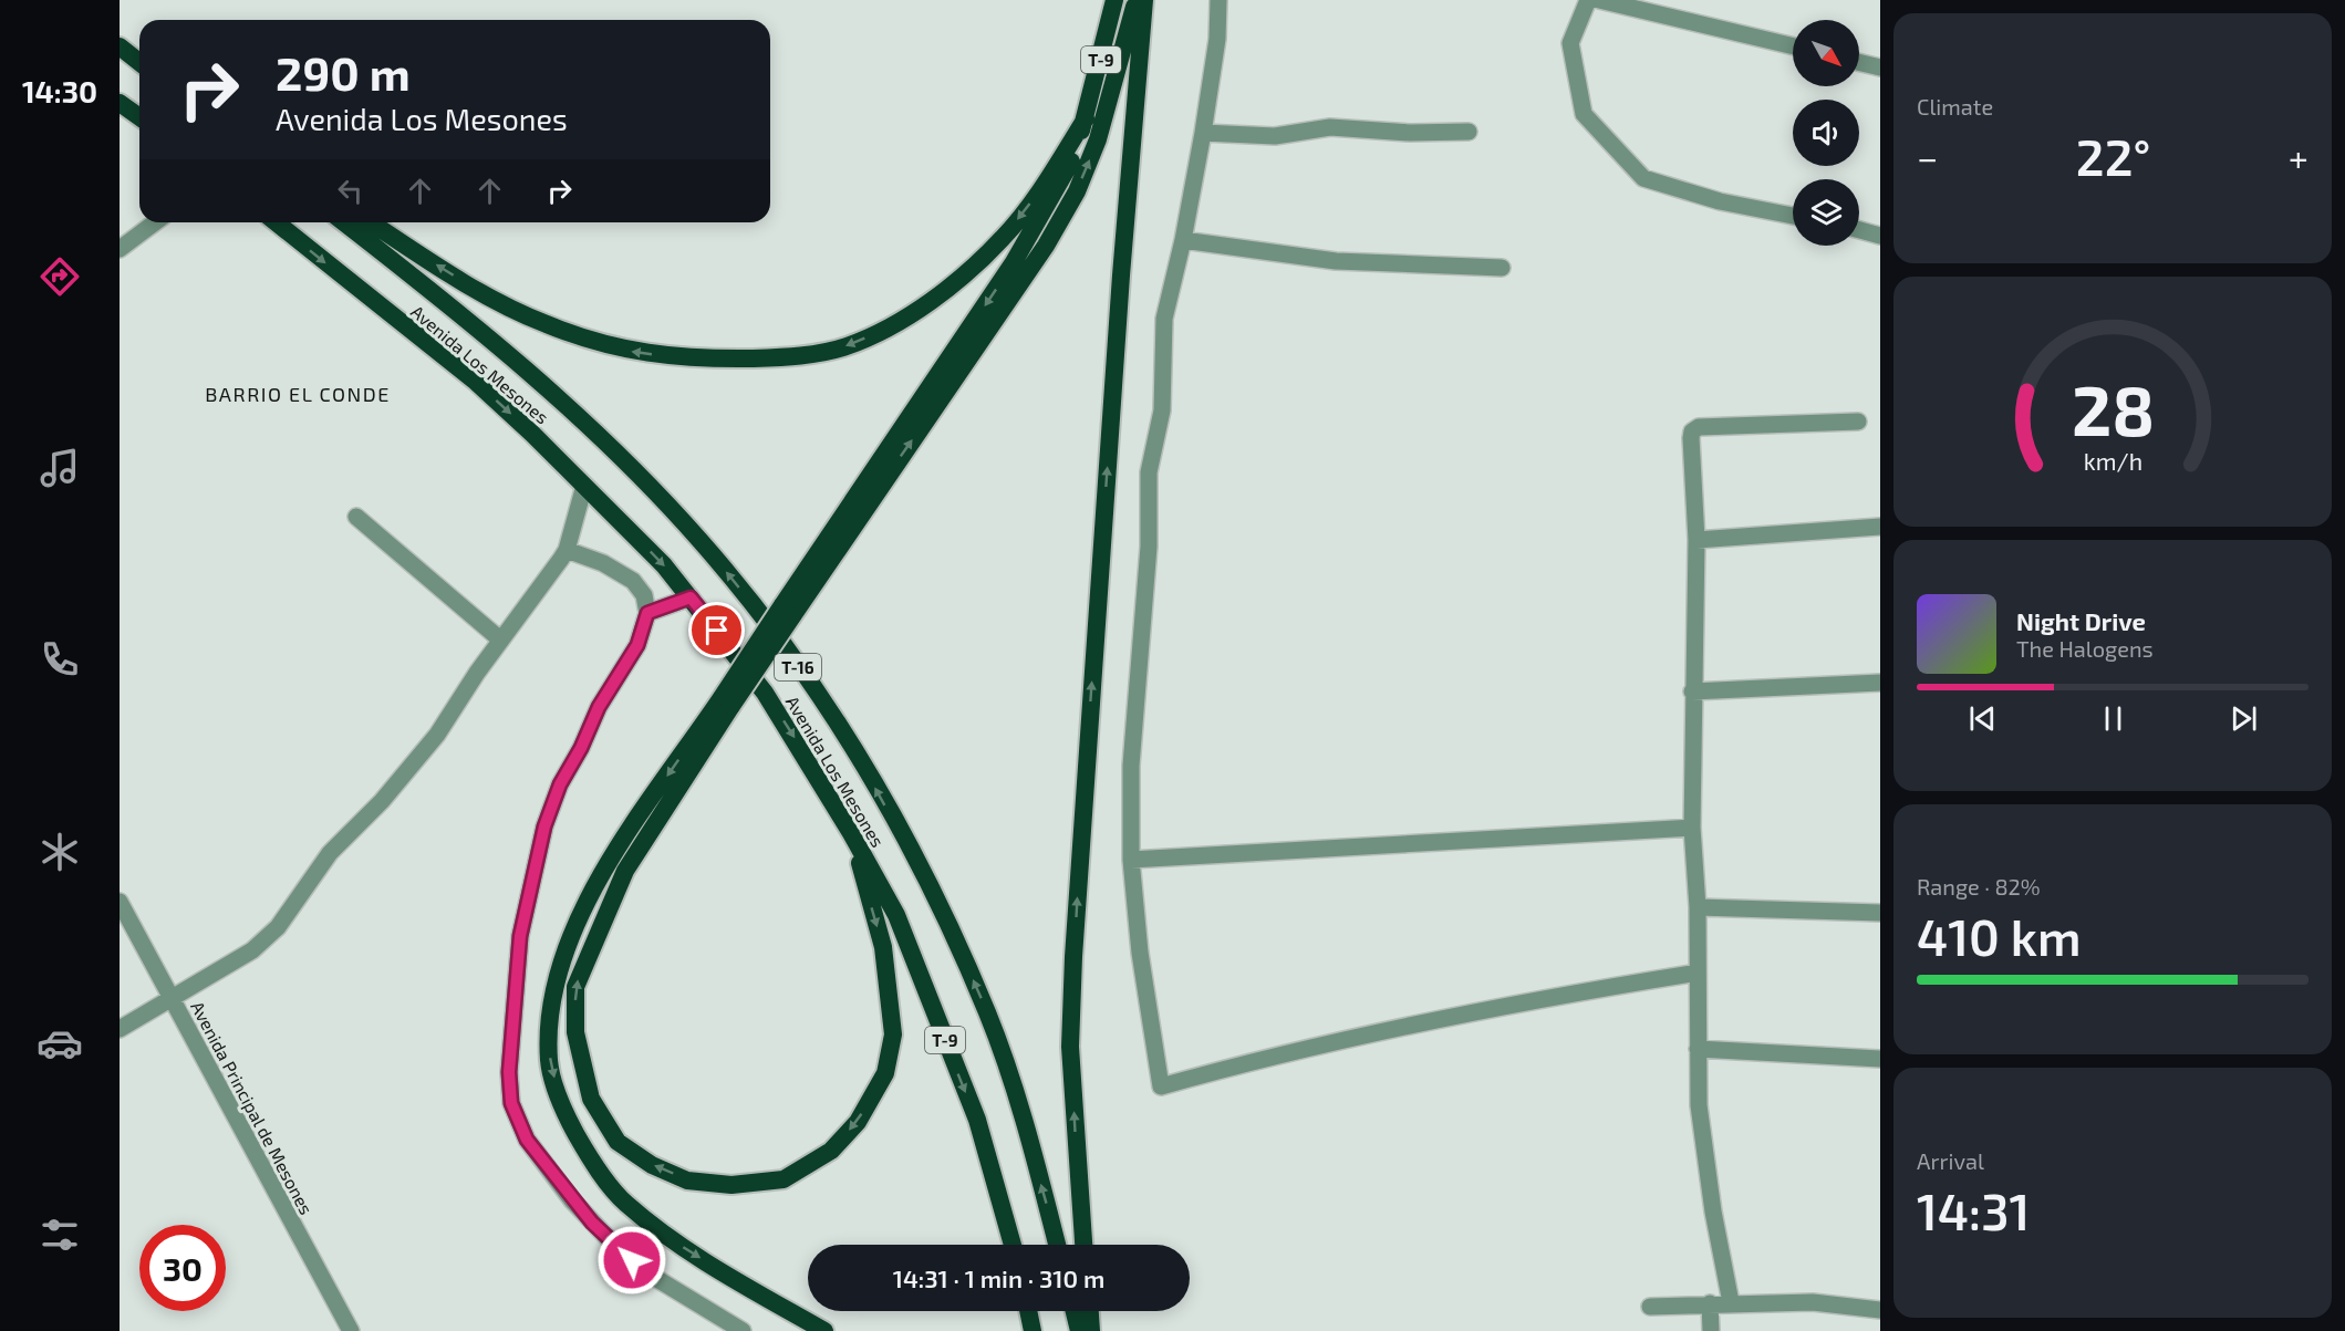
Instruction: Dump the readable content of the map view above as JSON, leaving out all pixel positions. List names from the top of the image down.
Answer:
{
  "streets": {
    "highway": ["T-9", "Avenida Los Mesones", "T-16"],
    "street": ["Avenida Principal de Mesones"]
  },
  "districts": ["BARRIO EL CONDE"],
  "north": "bottom right",
  "page": {
    "tabs": "14:30",
    "tile": [
      "Climate",
      ["Range · 82%", "410 km"],
      ["Arrival", "14:31"]
    ],
    "turn": ["290 m", "Avenida Los Mesones"],
    "heat": ["−", "22°", "+"],
    "song": ["Night Drive", "The Halogens"],
    "limit": "30",
    "trip": "14:31 · 1 min · 310 m",
    "gauge": ["28", "km/h"]
  }
}
